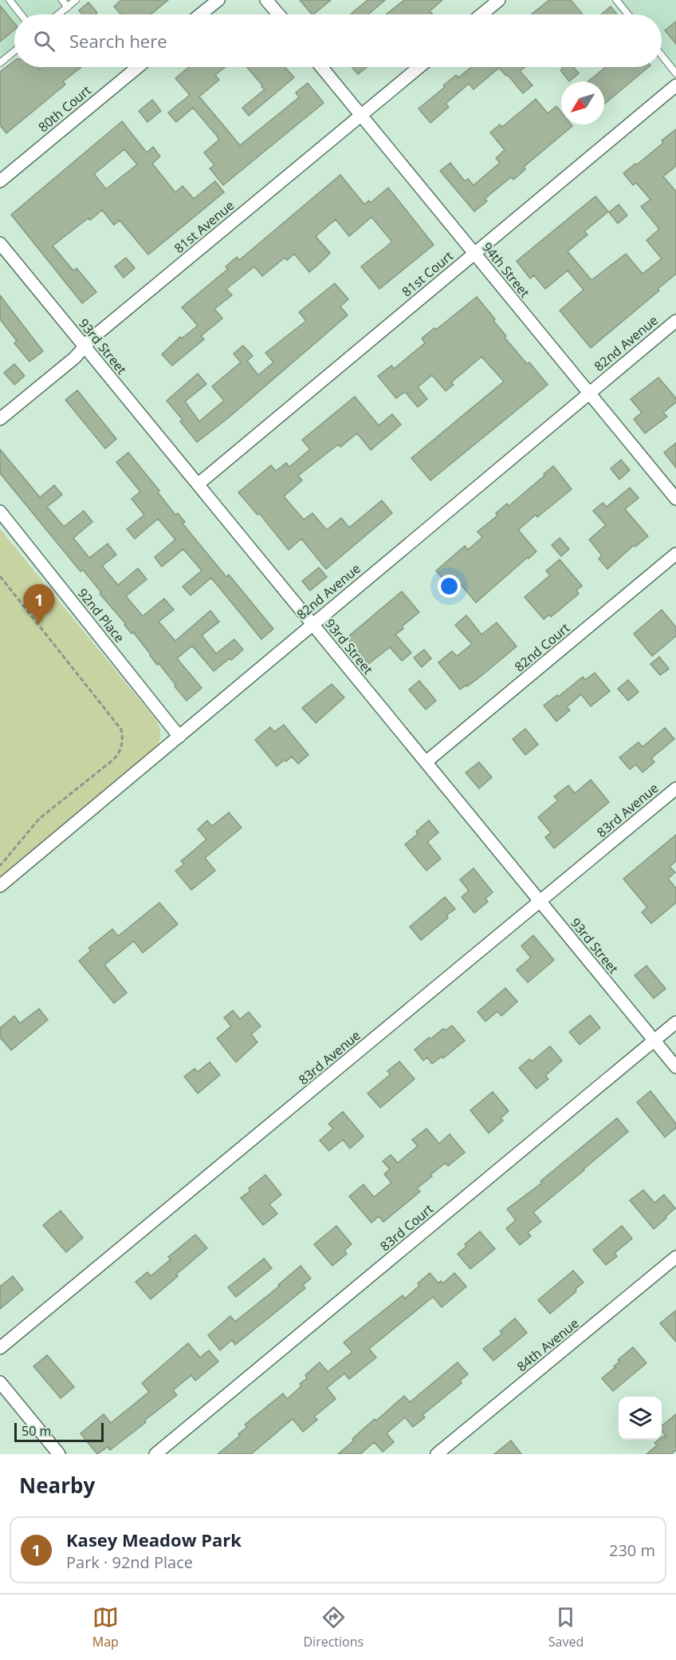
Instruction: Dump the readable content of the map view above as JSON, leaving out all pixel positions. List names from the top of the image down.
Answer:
{
  "streets": {
    "street": [
      "80th Court",
      "81st Avenue",
      "94th Street",
      "81st Court",
      "82nd Avenue",
      "93rd Street",
      "92nd Place",
      "82nd Court",
      "83rd Avenue",
      "83rd Court",
      "84th Avenue"
    ]
  },
  "crossings": [
    ["81st Avenue", "94th Street"],
    ["81st Avenue", "93rd Street"],
    ["94th Street", "81st Court"],
    ["94th Street", "82nd Avenue"],
    ["81st Court", "93rd Street"],
    ["82nd Avenue", "93rd Street"],
    ["82nd Avenue", "92nd Place"],
    ["93rd Street", "82nd Court"],
    ["93rd Street", "83rd Avenue"],
    ["93rd Street", "83rd Court"]
  ],
  "scale_bar": "50 m",
  "north": "bottom left",
  "page": {
    "search": "Search here",
    "pins": "1",
    "scale": "50 m",
    "heading": "Nearby",
    "list": [
      {
        "mark": "1",
        "name": "Kasey Meadow Park",
        "note": "Park · 92nd Place",
        "value": "230 m"
      }
    ],
    "nav": ["Map", "Directions", "Saved"]
  }
}
